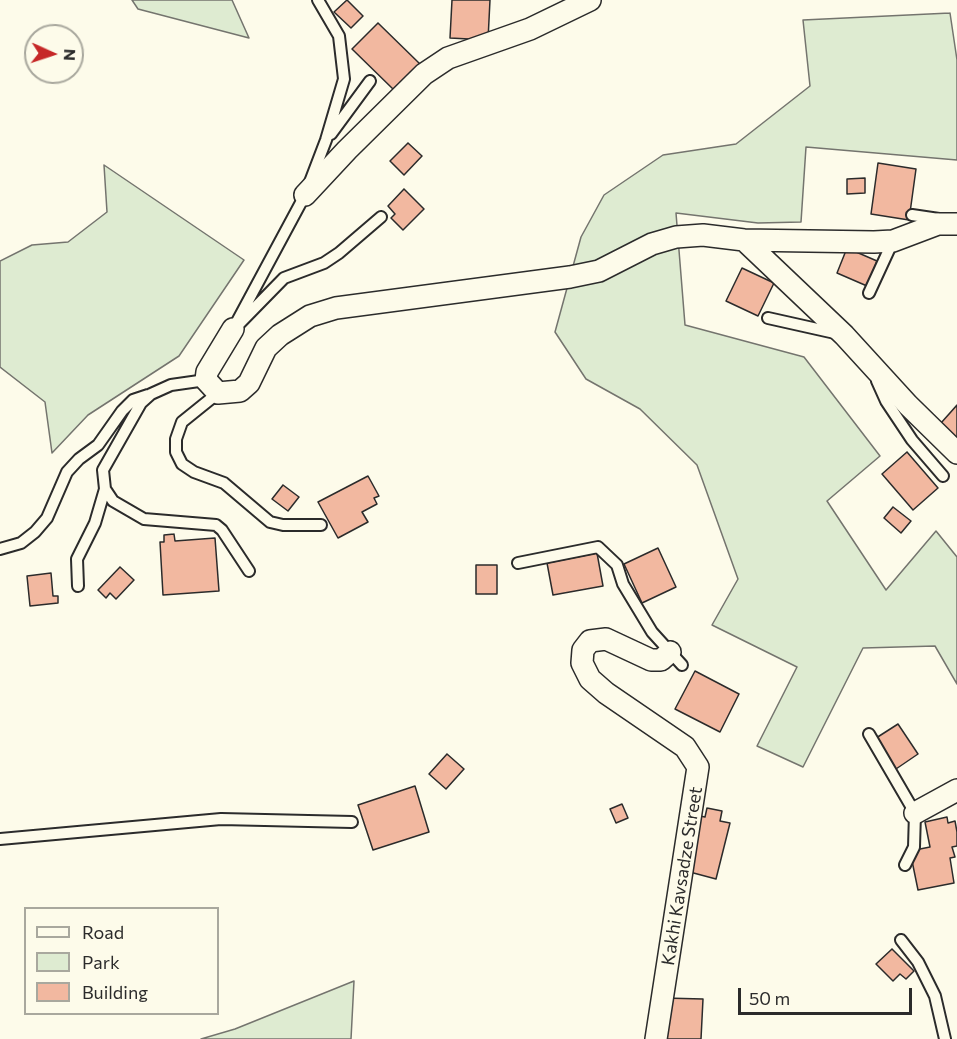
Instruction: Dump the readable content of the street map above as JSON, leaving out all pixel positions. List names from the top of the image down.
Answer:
{
  "streets": {
    "street": ["Kakhi Kavsadze Street"]
  },
  "legend": ["Road", "Park", "Building"],
  "scale_bar": "50 m",
  "north": "right"
}
